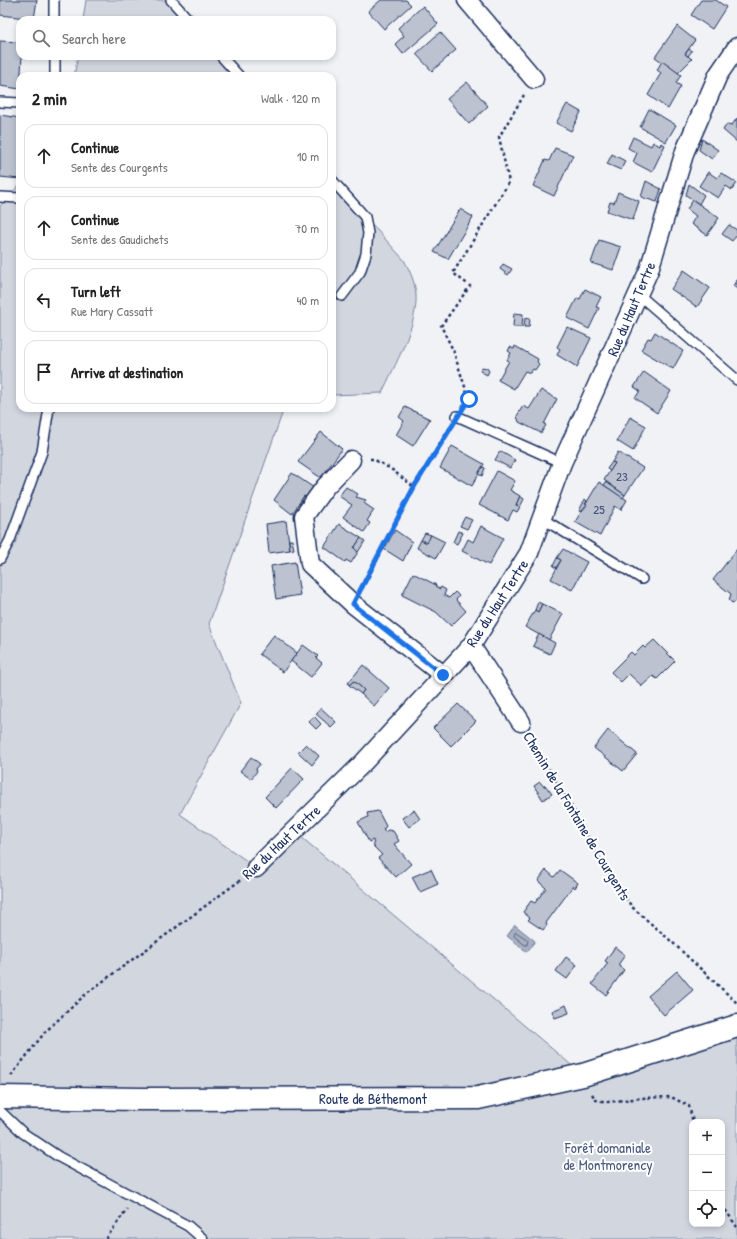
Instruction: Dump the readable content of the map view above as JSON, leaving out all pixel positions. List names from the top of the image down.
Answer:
{
  "streets": {
    "street": ["Rue du Haut Tertre", "Chemin de la Fontaine de Courgents", "Route de Béthemont"]
  },
  "crossings": [
    ["Rue du Haut Tertre", "Chemin de la Fontaine de Courgents"]
  ],
  "parks": ["Forêt domaniale de Montmorency"],
  "house_numbers": ["23", "25"],
  "page": {
    "search": "Search here",
    "heading": ["2 min", "Walk · 120 m"],
    "list": [
      ["Continue", "Sente des Courgents", "10 m"],
      ["Continue", "Sente des Gaudichets", "70 m"],
      ["Turn left", "Rue Mary Cassatt", "40 m"],
      "Arrive at destination"
    ],
    "map_buttons": ["+", "−"]
  }
}
